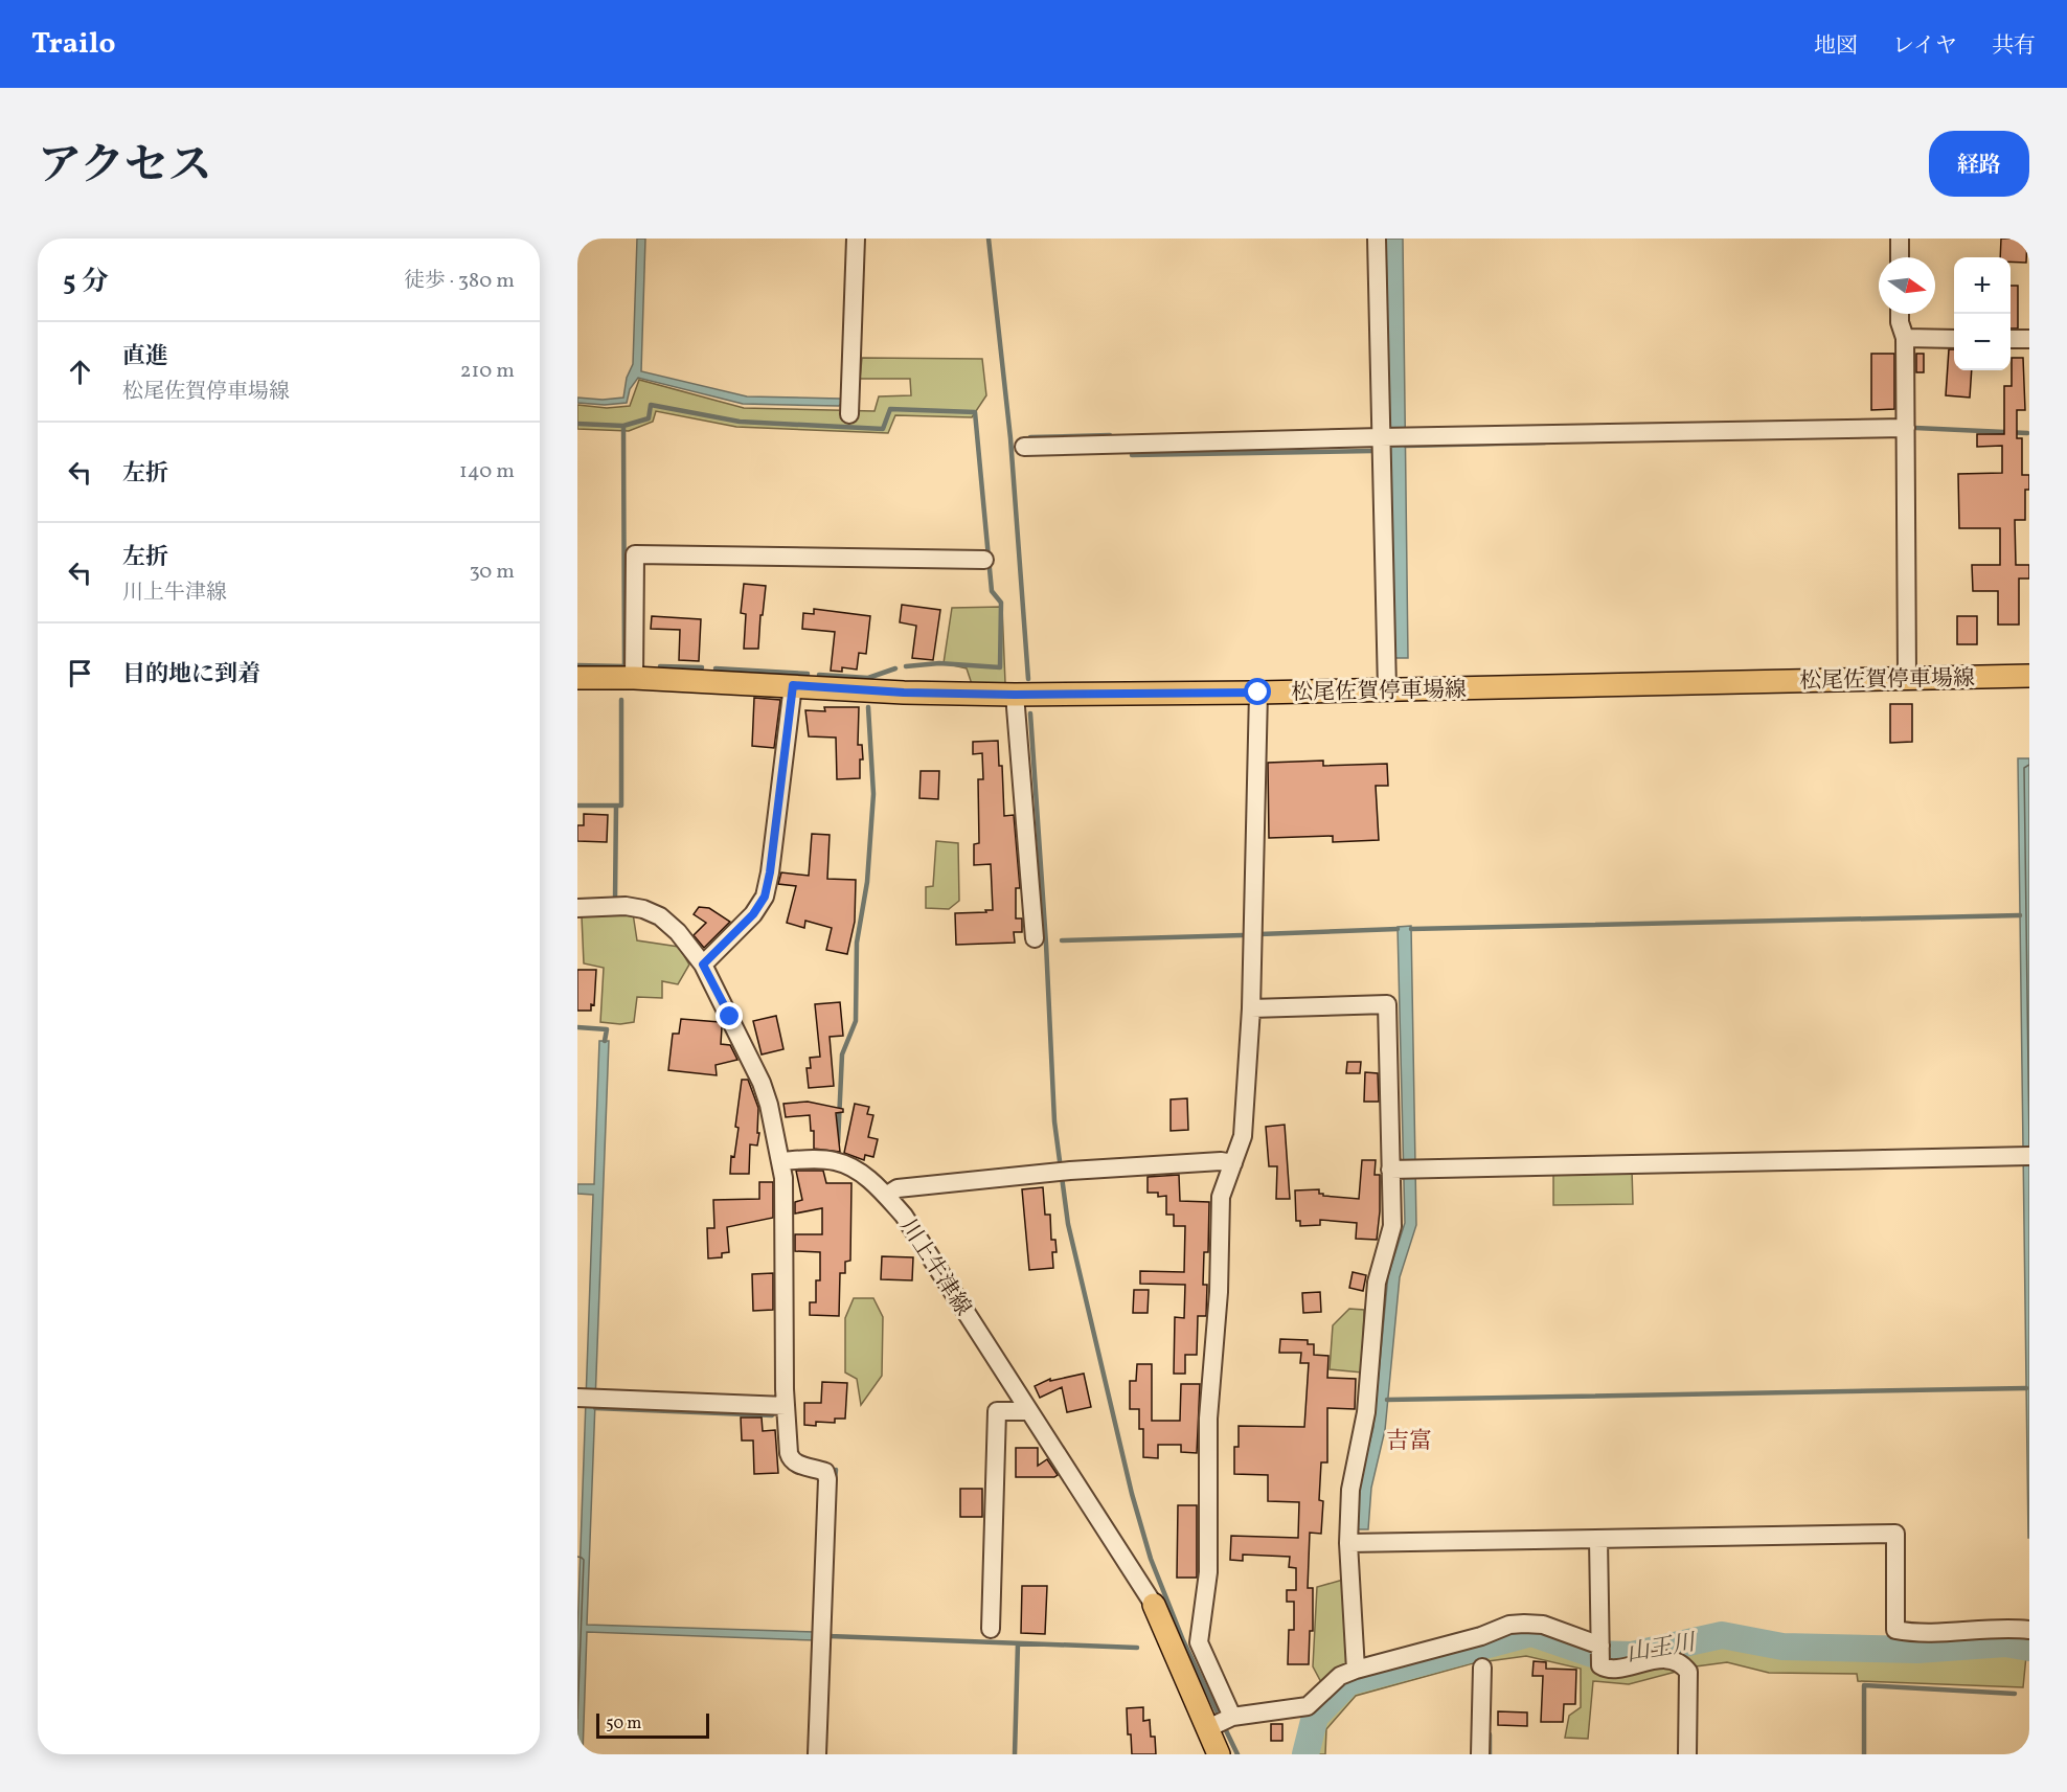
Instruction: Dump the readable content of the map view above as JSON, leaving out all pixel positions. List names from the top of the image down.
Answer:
{
  "streets": {
    "main road": ["松尾佐賀停車場線", "川上牛津線"]
  },
  "districts": ["吉富"],
  "water": ["山王川"],
  "scale_bar": "50 m",
  "north": "right",
  "page": {
    "header": "Trailo",
    "nav": ["地図", "レイヤ", "共有"],
    "title": "アクセス",
    "buttons": "経路",
    "heading": ["5 分", "徒歩 · 380 m"],
    "map_buttons": ["+", "−"],
    "list": [
      ["直進", "松尾佐賀停車場線", "210 m"],
      ["左折", "140 m"],
      ["左折", "川上牛津線", "30 m"],
      "目的地に到着"
    ],
    "scale": "50 m"
  }
}
